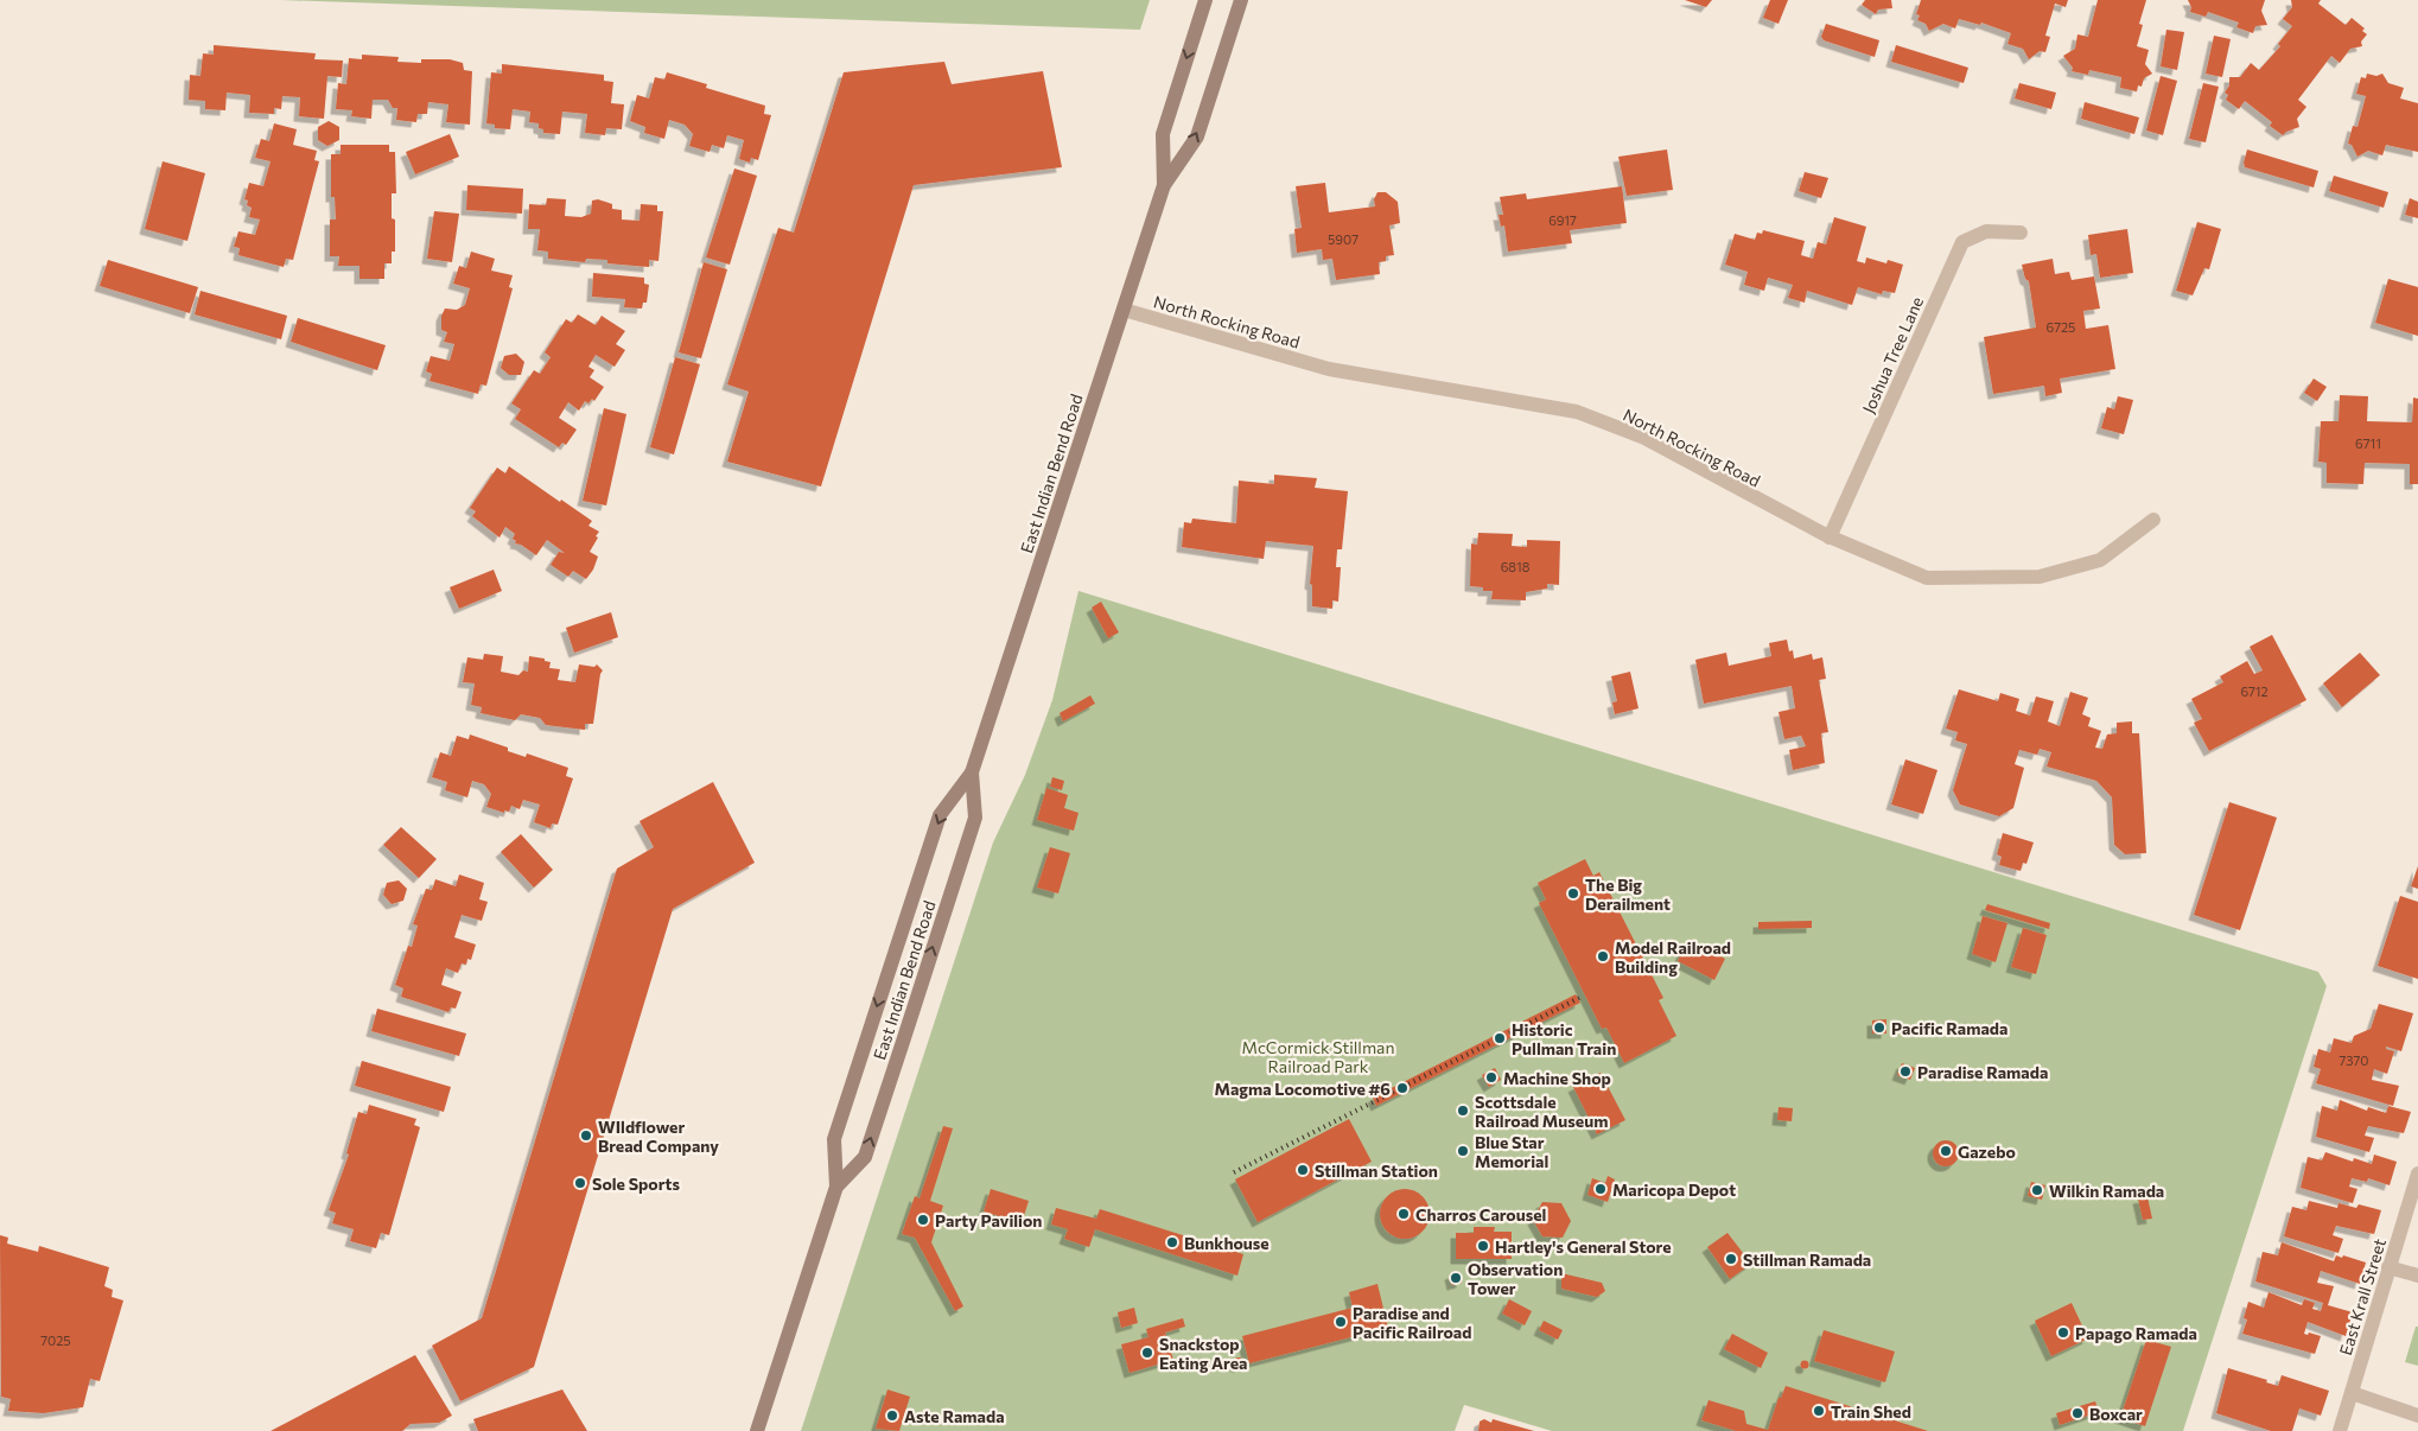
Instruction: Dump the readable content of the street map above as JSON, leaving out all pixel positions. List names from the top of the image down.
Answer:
{
  "streets": {
    "main road": ["East Indian Bend Road"],
    "street": ["North Rocking Road", "Joshua Tree Lane", "East Krall Street"]
  },
  "crossings": [
    ["North Rocking Road", "Joshua Tree Lane"],
    ["North Rocking Road", "East Indian Bend Road"]
  ],
  "parks": ["McCormick Stillman Railroad Park"],
  "places": [
    "The Big Derailment",
    "Model Railroad Building",
    "Pacific Ramada",
    "Historic Pullman Train",
    "Paradise Ramada",
    "Machine Shop",
    "Magma Locomotive #6",
    "Scottsdale Railroad Museum",
    "WIldflower Bread Company",
    "Blue Star Memorial",
    "Gazebo",
    "Stillman Station",
    "Sole Sports",
    "Maricopa Depot",
    "Wilkin Ramada",
    "Charros Carousel",
    "Party Pavilion",
    "Bunkhouse",
    "Hartley's General Store",
    "Stillman Ramada",
    "Observation Tower",
    "Paradise and Pacific Railroad",
    "Papago Ramada",
    "Snackstop Eating Area",
    "Train Shed",
    "Boxcar",
    "Aste Ramada"
  ],
  "house_numbers": [
    "6917",
    "5907",
    "6725",
    "6711",
    "6818",
    "6712",
    "7370",
    "7025"
  ]
}
